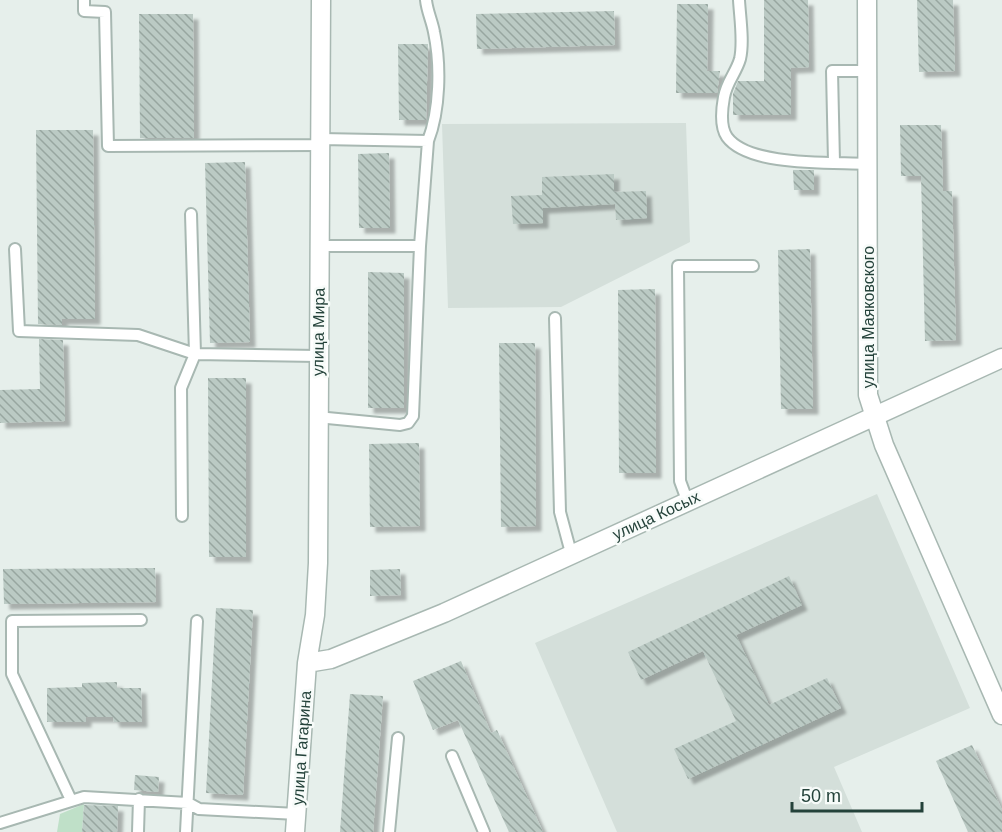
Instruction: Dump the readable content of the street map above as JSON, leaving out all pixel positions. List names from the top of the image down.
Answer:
{
  "streets": {
    "street": [
      "улица Маяковского",
      "улица Мира",
      "улица Косых",
      "улица Гагарина"
    ]
  },
  "crossings": [
    ["улица Маяковского", "улица Косых"],
    ["улица Мира", "улица Косых"],
    ["улица Мира", "улица Гагарина"],
    ["улица Косых", "улица Гагарина"]
  ],
  "scale_bar": "50 m"
}
